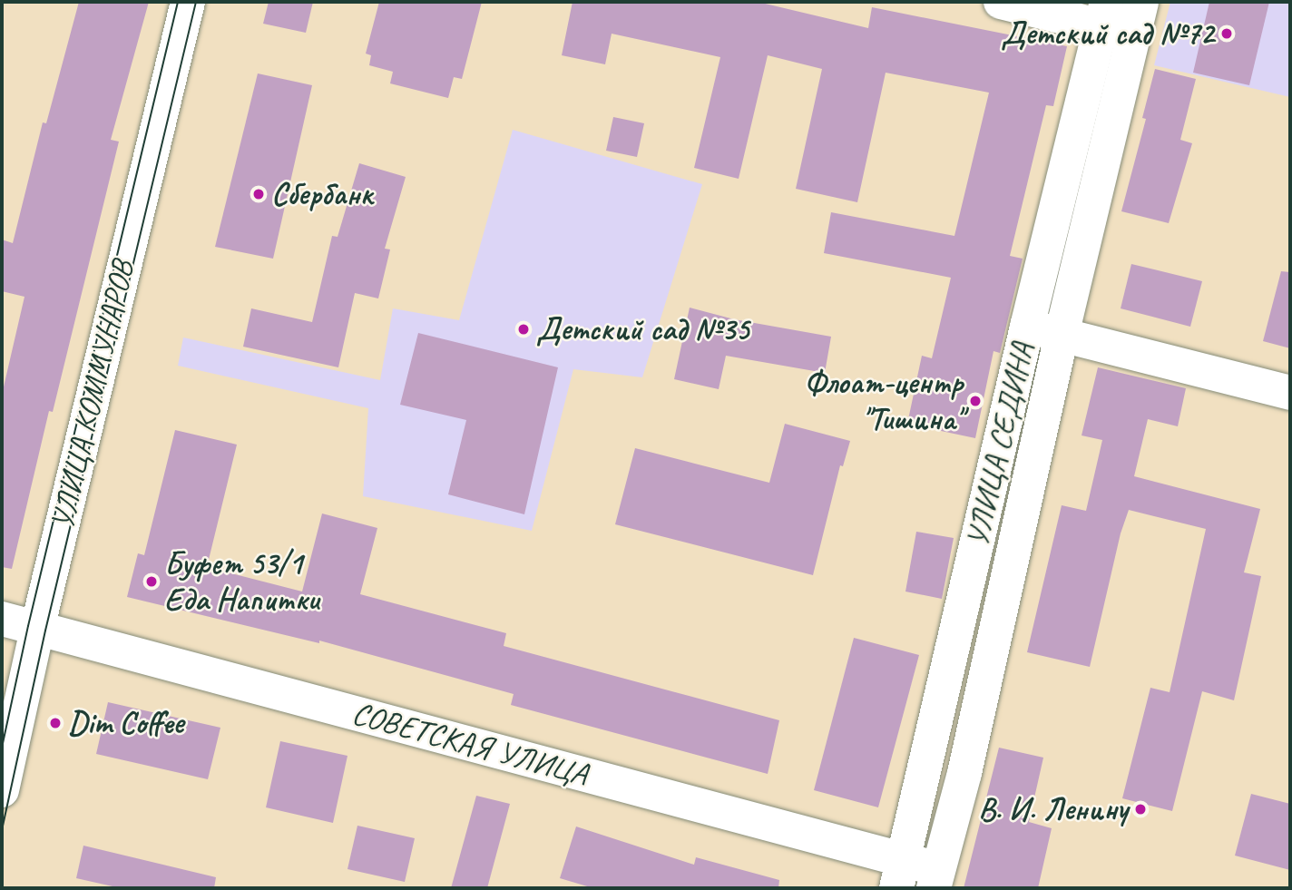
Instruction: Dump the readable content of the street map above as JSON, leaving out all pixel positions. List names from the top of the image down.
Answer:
{
  "streets": {
    "street": ["УЛИЦА КОММУНАРОВ", "УЛИЦА СЕДИНА", "СОВЕТСКАЯ УЛИЦА"]
  },
  "crossings": [
    ["УЛИЦА КОММУНАРОВ", "СОВЕТСКАЯ УЛИЦА"],
    ["УЛИЦА СЕДИНА", "СОВЕТСКАЯ УЛИЦА"]
  ],
  "places": [
    "Детский сад №72",
    "Сбербанк",
    "Детский сад №35",
    "Флоат-центр \"Тишина\"",
    "Буфет 53/1 Еда Напитки",
    "Dim Coffee",
    "В. И. Ленину"
  ]
}
